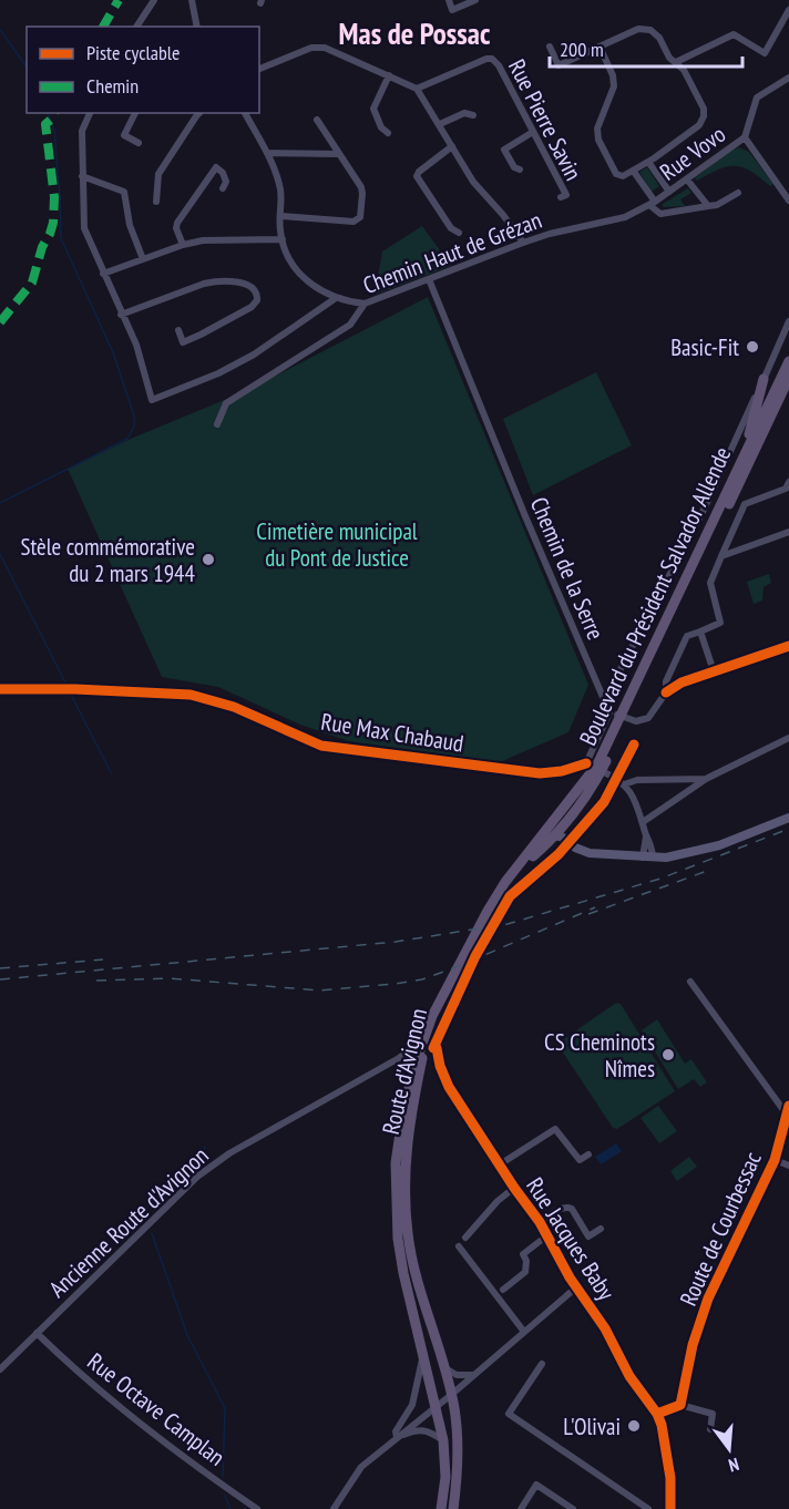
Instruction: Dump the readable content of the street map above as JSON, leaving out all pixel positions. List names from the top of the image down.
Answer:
{
  "streets": {
    "main road": ["Boulevard du Président Salvador Allende", "Route d'Avignon"],
    "street": [
      "Rue Pierre Savin",
      "Rue Vovo",
      "Chemin Haut de Grézan",
      "Chemin de la Serre",
      "Rue Max Chabaud",
      "Ancienne Route d'Avignon",
      "Route de Courbessac",
      "Rue Jacques Baby",
      "Rue Octave Camplan"
    ]
  },
  "crossings": [
    ["Rue Vovo", "Chemin Haut de Grézan"],
    ["Chemin Haut de Grézan", "Chemin de la Serre"],
    ["Boulevard du Président Salvador Allende", "Route d'Avignon"],
    ["Route d'Avignon", "Ancienne Route d'Avignon"],
    ["Ancienne Route d'Avignon", "Rue Octave Camplan"]
  ],
  "districts": ["Mas de Possac"],
  "parks": ["Cimetière municipal du Pont de Justice"],
  "places": [
    "Basic-Fit",
    "Stèle commémorative du 2 mars 1944",
    "CS Cheminots Nîmes",
    "L'Olivai"
  ],
  "legend": ["Piste cyclable", "Chemin"],
  "scale_bar": "200 m",
  "north": "bottom"
}
